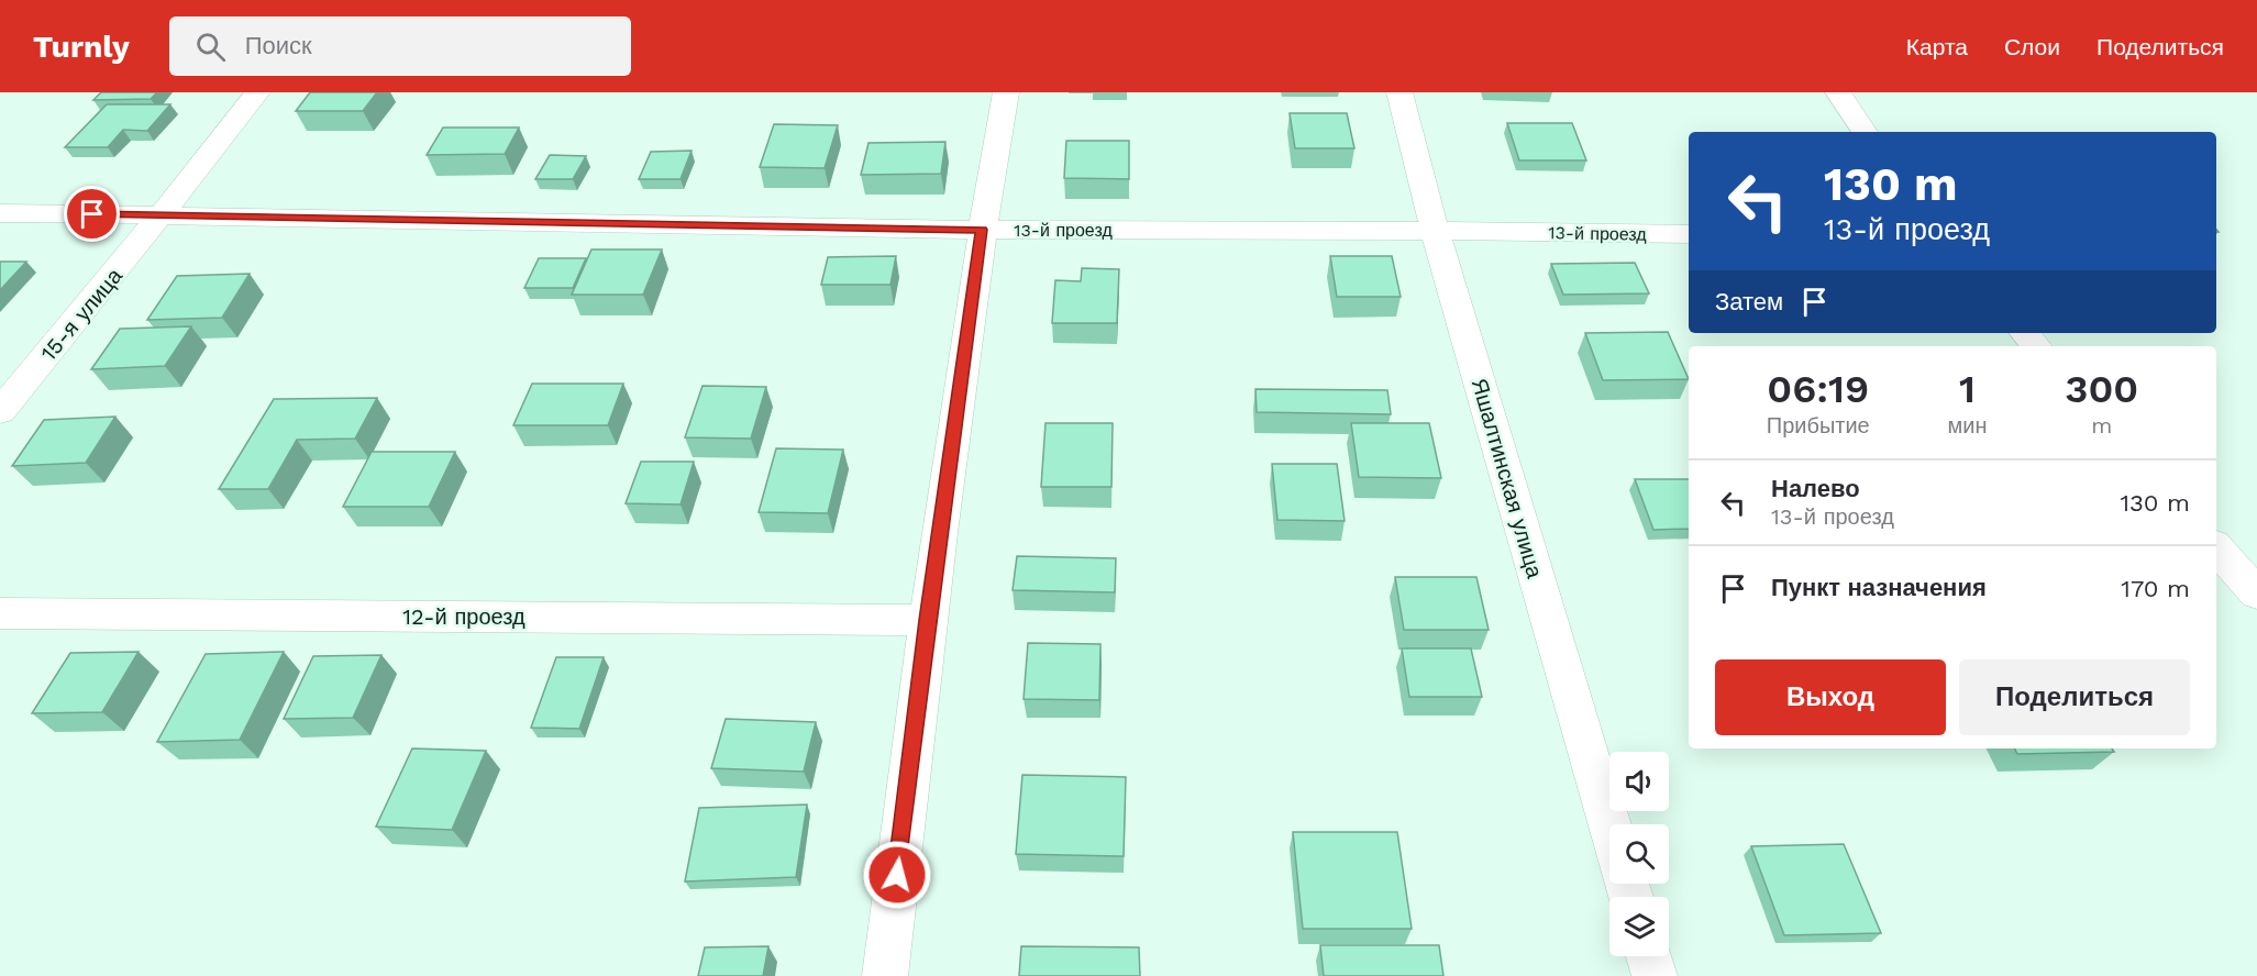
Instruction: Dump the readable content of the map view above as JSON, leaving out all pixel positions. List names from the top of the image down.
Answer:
{
  "streets": {
    "street": [
      "13-й проезд",
      "15-я улица",
      "Яшалтинская улица",
      "12-й проезд"
    ]
  },
  "crossings": [
    ["13-й проезд", "15-я улица"],
    ["13-й проезд", "Яшалтинская улица"]
  ],
  "page": {
    "header": "Turnly",
    "search": "Поиск",
    "nav": ["Карта", "Слои", "Поделиться"],
    "turn": ["130 m", "13-й проезд"],
    "then": "Затем",
    "eta": [
      "06:19",
      "Прибытие",
      "1",
      "мин",
      "300",
      "m"
    ],
    "list": [
      {
        "name": "Налево",
        "note": "13-й проезд",
        "value": "130 m"
      },
      {
        "name": "Пункт назначения",
        "value": "170 m"
      }
    ],
    "buttons": ["Выход", "Поделиться"]
  }
}
